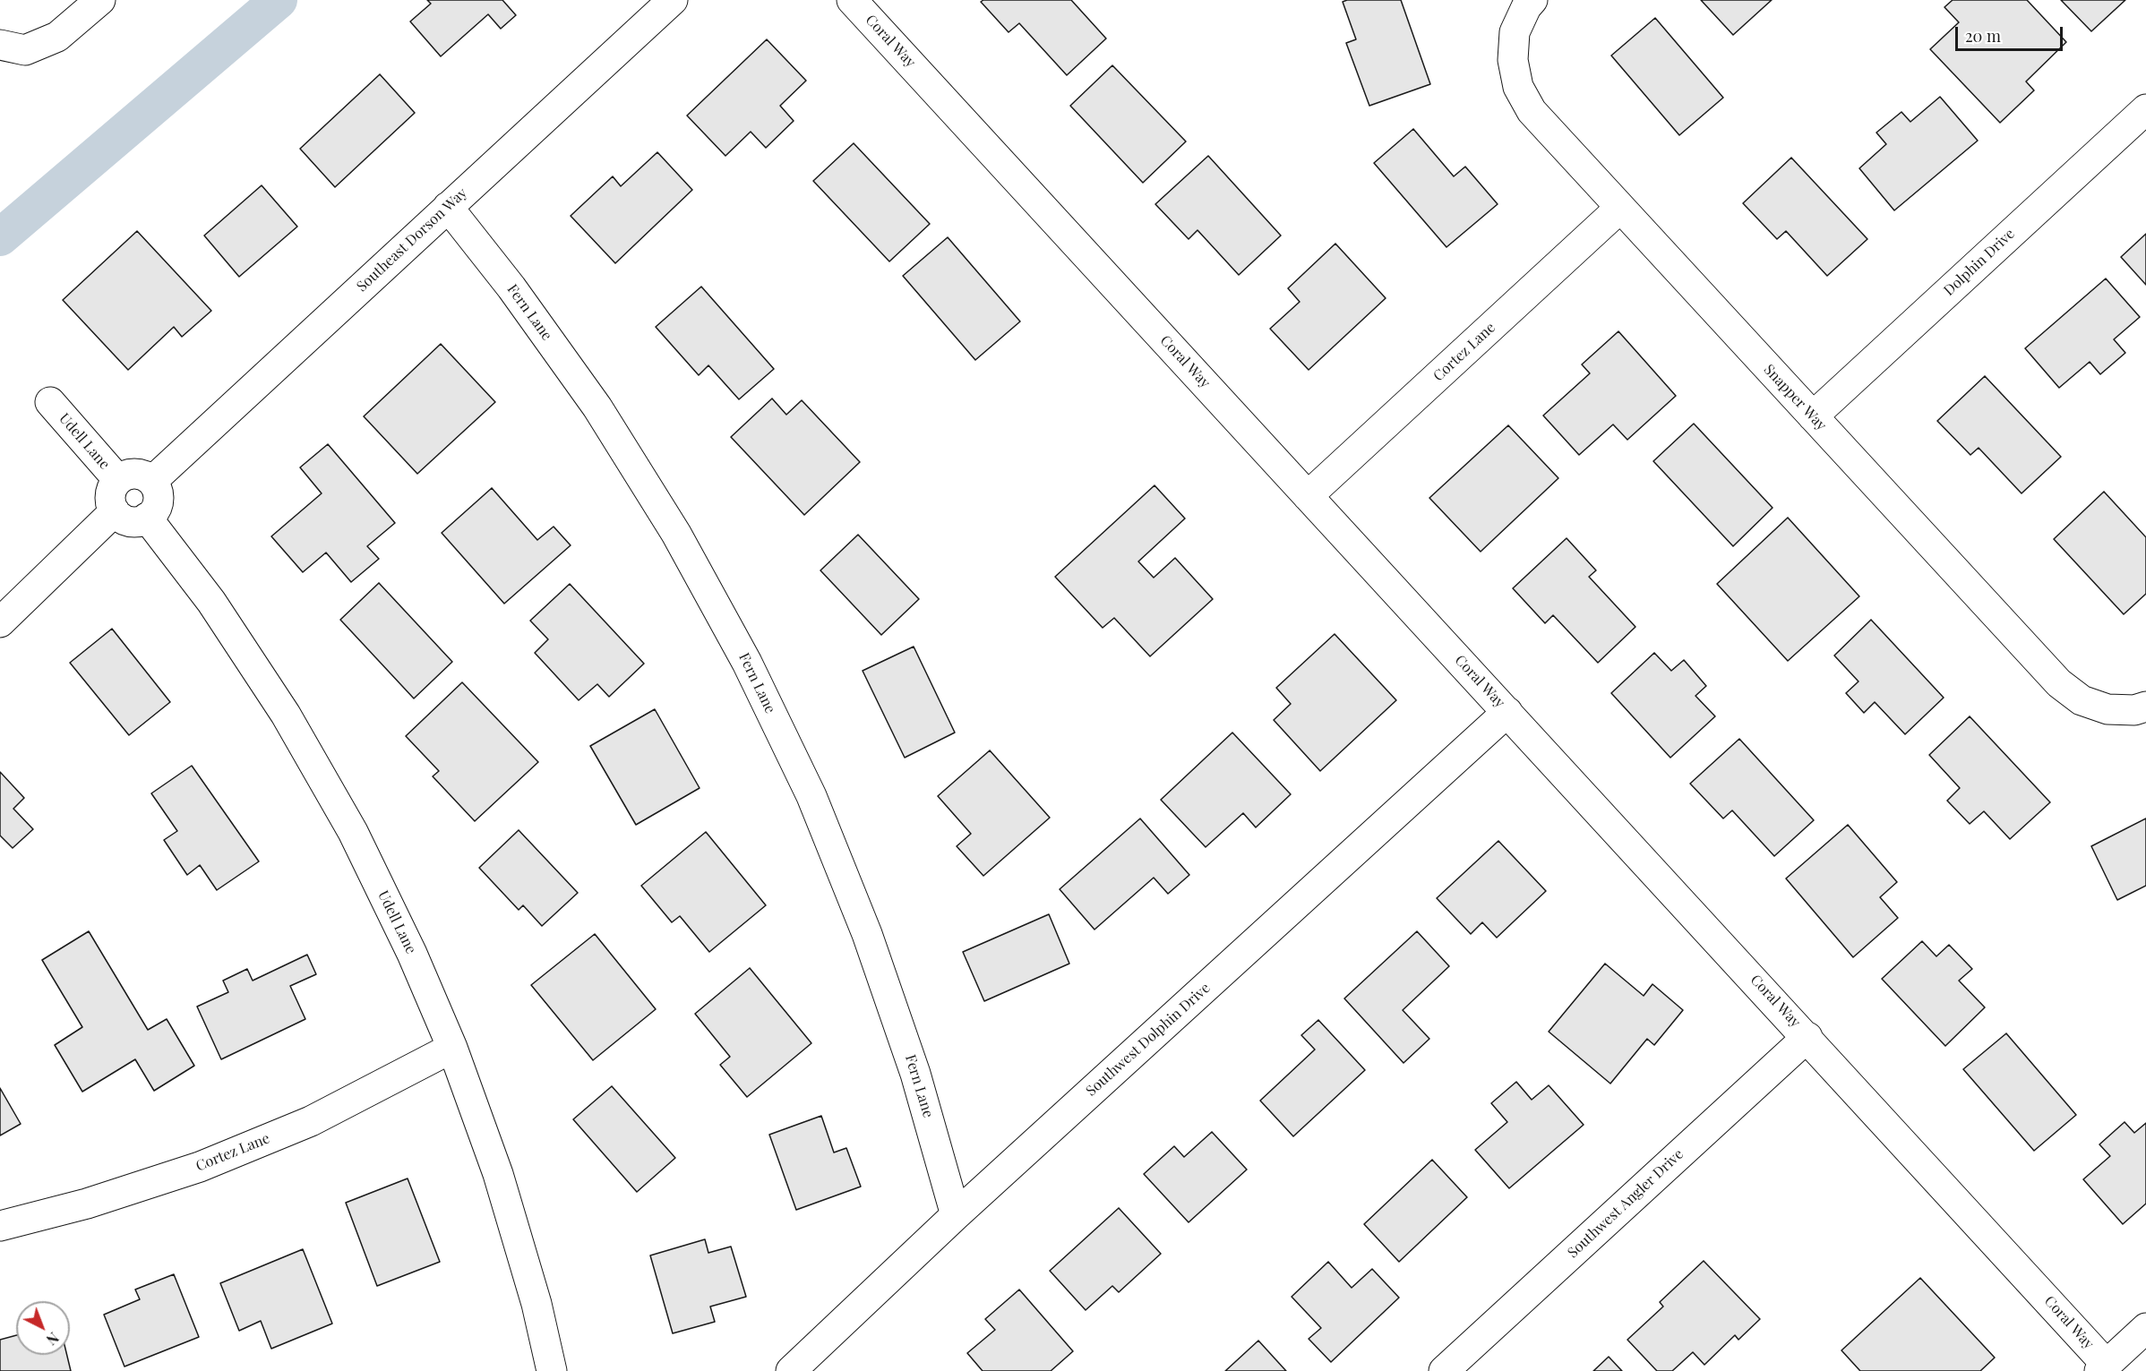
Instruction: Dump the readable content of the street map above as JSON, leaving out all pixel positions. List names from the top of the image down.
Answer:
{
  "streets": {
    "street": [
      "Coral Way",
      "Southeast Dorson Way",
      "Dolphin Drive",
      "Fern Lane",
      "Cortez Lane",
      "Snapper Way",
      "Udell Lane",
      "Southwest Dolphin Drive",
      "Southwest Angler Drive"
    ]
  },
  "crossings": [
    ["Coral Way", "Cortez Lane"],
    ["Coral Way", "Southwest Dolphin Drive"],
    ["Coral Way", "Southwest Angler Drive"],
    ["Southeast Dorson Way", "Fern Lane"],
    ["Southeast Dorson Way", "Udell Lane"],
    ["Dolphin Drive", "Snapper Way"],
    ["Fern Lane", "Southwest Dolphin Drive"],
    ["Cortez Lane", "Snapper Way"],
    ["Cortez Lane", "Udell Lane"]
  ],
  "scale_bar": "20 m",
  "north": "bottom right"
}
